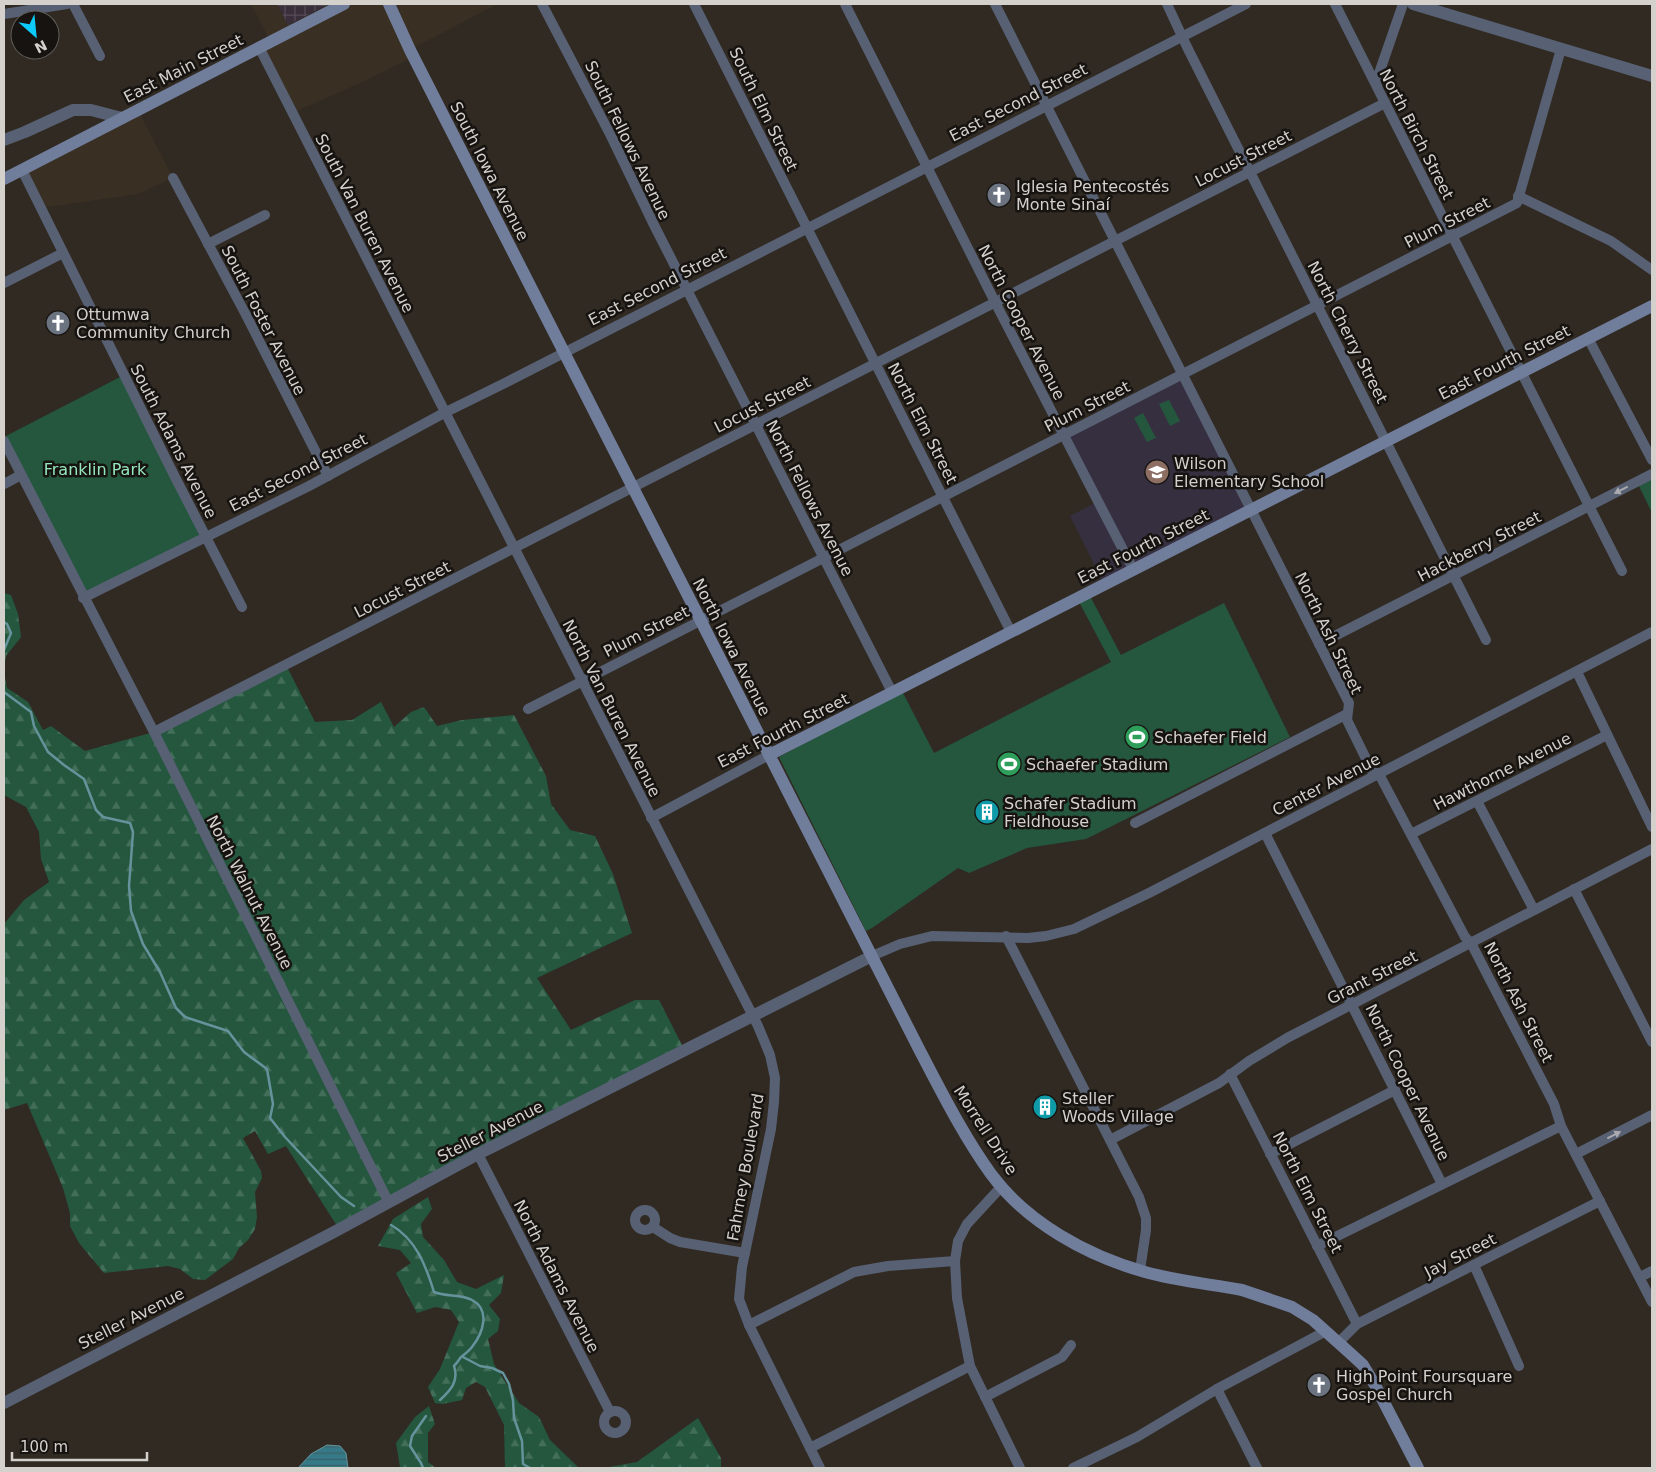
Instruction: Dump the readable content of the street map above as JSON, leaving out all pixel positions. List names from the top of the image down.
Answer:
{
  "streets": {
    "main road": [
      "East Main Street",
      "South Iowa Avenue",
      "East Fourth Street",
      "North Iowa Avenue",
      "Morrell Drive"
    ],
    "street": [
      "East Second Street",
      "South Elm Street",
      "North Birch Street",
      "South Fellows Avenue",
      "Locust Street",
      "Plum Street",
      "South Van Buren Avenue",
      "South Foster Avenue",
      "North Cooper Avenue",
      "North Cherry Street",
      "North Elm Street",
      "South Adams Avenue",
      "North Fellows Avenue",
      "Hackberry Street",
      "North Ash Street",
      "North Van Buren Avenue",
      "Hawthorne Avenue",
      "Center Avenue",
      "North Walnut Avenue",
      "Grant Street",
      "Steller Avenue",
      "Fahrney Boulevard",
      "Jay Street",
      "North Adams Avenue"
    ]
  },
  "crossings": [
    ["East Main Street", "South Van Buren Avenue"],
    ["East Second Street", "South Elm Street"],
    ["East Second Street", "South Fellows Avenue"],
    ["East Second Street", "South Iowa Avenue"],
    ["East Second Street", "South Van Buren Avenue"],
    ["East Second Street", "South Foster Avenue"],
    ["East Second Street", "North Cooper Avenue"],
    ["East Second Street", "North Cherry Street"],
    ["East Second Street", "North Elm Street"],
    ["East Second Street", "South Adams Avenue"],
    ["East Second Street", "North Fellows Avenue"],
    ["East Second Street", "North Ash Street"],
    ["East Second Street", "North Iowa Avenue"],
    ["East Second Street", "North Van Buren Avenue"],
    ["East Second Street", "North Walnut Avenue"],
    ["South Elm Street", "North Elm Street"],
    ["North Birch Street", "Locust Street"],
    ["North Birch Street", "Plum Street"],
    ["North Birch Street", "East Fourth Street"],
    ["North Birch Street", "Hackberry Street"],
    ["South Fellows Avenue", "North Fellows Avenue"],
    ["Locust Street", "North Cooper Avenue"],
    ["Locust Street", "North Cherry Street"],
    ["Locust Street", "North Elm Street"],
    ["Locust Street", "North Fellows Avenue"],
    ["Locust Street", "North Ash Street"],
    ["Locust Street", "North Iowa Avenue"],
    ["Locust Street", "North Van Buren Avenue"],
    ["Locust Street", "North Walnut Avenue"],
    ["South Iowa Avenue", "North Iowa Avenue"],
    ["Plum Street", "North Cooper Avenue"],
    ["Plum Street", "North Cherry Street"],
    ["Plum Street", "North Elm Street"],
    ["Plum Street", "North Fellows Avenue"],
    ["Plum Street", "North Ash Street"],
    ["Plum Street", "North Iowa Avenue"],
    ["Plum Street", "North Van Buren Avenue"],
    ["South Van Buren Avenue", "North Van Buren Avenue"],
    ["North Cooper Avenue", "East Fourth Street"],
    ["North Cooper Avenue", "Center Avenue"],
    ["North Cooper Avenue", "Grant Street"],
    ["North Cherry Street", "East Fourth Street"],
    ["North Cherry Street", "Hackberry Street"],
    ["East Fourth Street", "North Elm Street"],
    ["East Fourth Street", "North Fellows Avenue"],
    ["East Fourth Street", "North Ash Street"],
    ["East Fourth Street", "North Iowa Avenue"],
    ["East Fourth Street", "North Van Buren Avenue"],
    ["North Elm Street", "Grant Street"],
    ["North Elm Street", "Jay Street"],
    ["Hackberry Street", "North Ash Street"],
    ["North Ash Street", "Hawthorne Avenue"],
    ["North Ash Street", "Center Avenue"],
    ["North Ash Street", "Grant Street"],
    ["North Ash Street", "Jay Street"],
    ["North Iowa Avenue", "Morrell Drive"],
    ["North Iowa Avenue", "Steller Avenue"],
    ["North Van Buren Avenue", "Steller Avenue"],
    ["North Van Buren Avenue", "Fahrney Boulevard"],
    ["Center Avenue", "Steller Avenue"],
    ["North Walnut Avenue", "Steller Avenue"],
    ["Morrell Drive", "Steller Avenue"],
    ["Steller Avenue", "Fahrney Boulevard"],
    ["Steller Avenue", "North Adams Avenue"]
  ],
  "parks": ["Franklin Park"],
  "places": {
    "church": ["Iglesia Pentecostés Monte Sinaí", "Ottumwa Community Church", "High Point Foursquare Gospel Church"],
    "school or university": ["Wilson Elementary School"],
    "sports": ["Schaefer Field", "Schaefer Stadium"],
    "building": ["Schafer Stadium Fieldhouse", "Steller Woods Village"]
  },
  "scale_bar": "100 m",
  "north": "bottom right"
}
